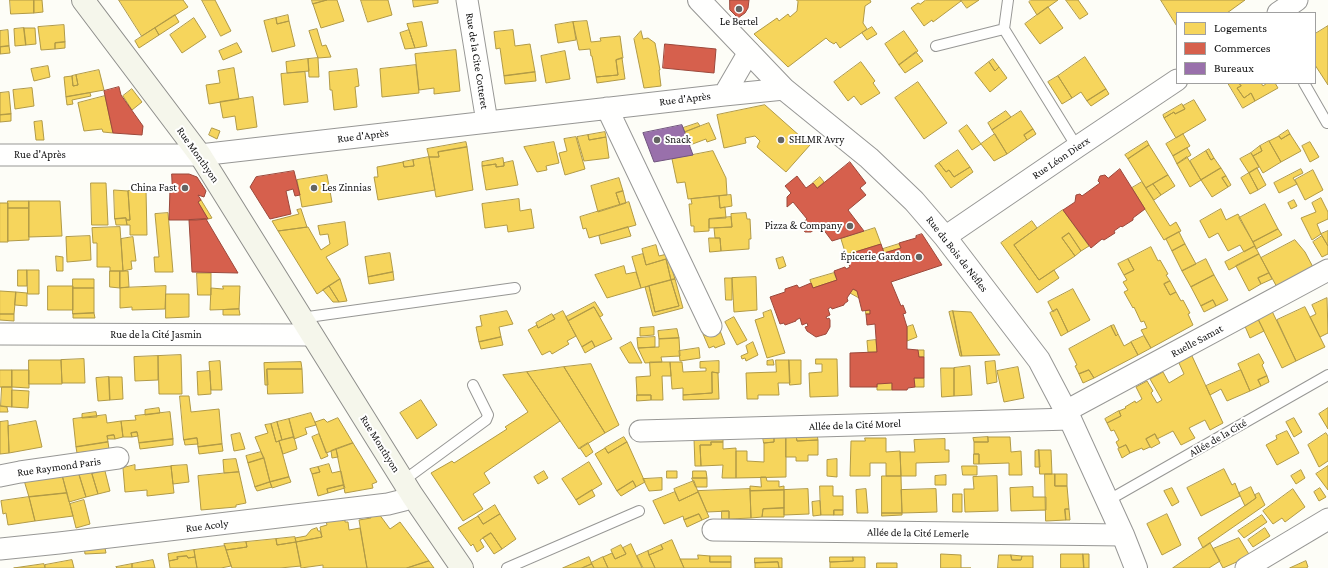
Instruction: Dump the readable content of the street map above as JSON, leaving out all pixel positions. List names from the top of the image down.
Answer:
{
  "streets": {
    "main road": ["Rue Monthyon"],
    "street": [
      "Rue de la Cite Cotteret",
      "Rue d'Après",
      "Rue Léon Dierx",
      "Rue du Bois de Nèfles",
      "Rue de la Cité Jasmin",
      "Ruelle Samat",
      "Allée de la Cité Morel",
      "Rue Raymond Paris",
      "Rue Acoly",
      "Allée de la Cité Lemerle"
    ],
    "lane": ["Allée de la Cité"]
  },
  "crossings": [
    ["Rue de la Cite Cotteret", "Rue d'Après"],
    ["Rue d'Après", "Rue Monthyon"],
    ["Rue d'Après", "Rue du Bois de Nèfles"],
    ["Rue Monthyon", "Rue de la Cité Jasmin"],
    ["Rue Monthyon", "Rue Acoly"],
    ["Rue Léon Dierx", "Rue du Bois de Nèfles"],
    ["Rue du Bois de Nèfles", "Ruelle Samat"],
    ["Rue du Bois de Nèfles", "Allée de la Cité Morel"],
    ["Rue du Bois de Nèfles", "Allée de la Cité"],
    ["Rue du Bois de Nèfles", "Allée de la Cité Lemerle"],
    ["Ruelle Samat", "Allée de la Cité Morel"]
  ],
  "places": [
    "Le Bertel",
    "Snack",
    "SHLMR Avry",
    "China Fast",
    "Les Zinnias",
    "Pizza & Company",
    "Épicerie Gardon"
  ],
  "legend": ["Logements", "Commerces", "Bureaux"]
}
